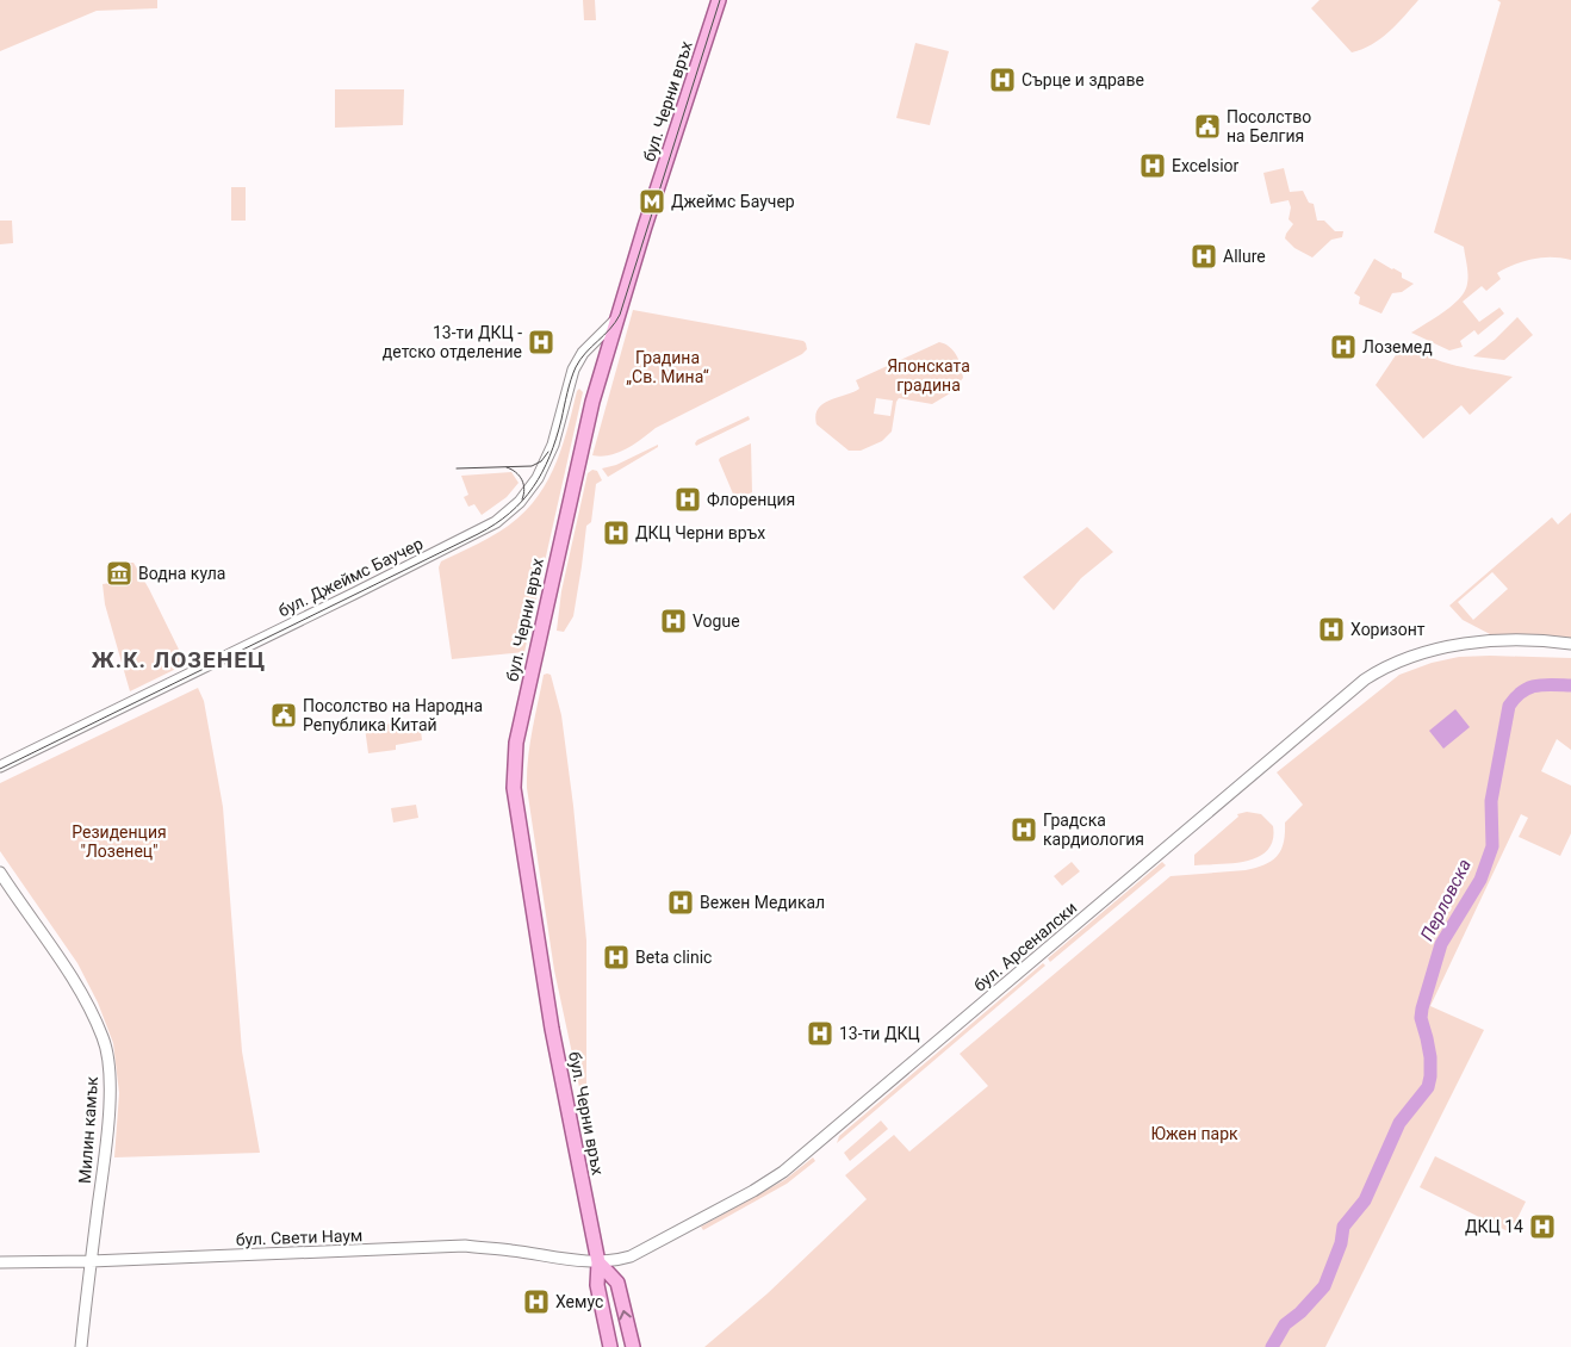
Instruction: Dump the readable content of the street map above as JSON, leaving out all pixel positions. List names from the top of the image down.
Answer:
{
  "streets": {
    "main road": ["бул. Черни връх"],
    "street": [
      "бул. Джеймс Баучер",
      "бул. Арсеналски",
      "Милин камък",
      "бул. Свети Наум"
    ]
  },
  "crossings": [
    ["бул. Черни връх", "бул. Джеймс Баучер"],
    ["бул. Черни връх", "бул. Арсеналски"],
    ["бул. Черни връх", "бул. Свети Наум"],
    ["бул. Арсеналски", "бул. Свети Наум"],
    ["Милин камък", "бул. Свети Наум"]
  ],
  "districts": ["Ж.К. ЛОЗЕНЕЦ"],
  "water": ["Перловска"],
  "parks": [
    "Градина „Св. Мина“",
    "Японската градина",
    "Резиденция \"Лозенец\"",
    "Южен парк"
  ],
  "places": {
    "hospital": [
      "Сърце и здраве",
      "Excelsior",
      "Allure",
      "13-ти ДКЦ - детско отделение",
      "Лоземед",
      "Флоренция",
      "ДКЦ Черни връх",
      "Vogue",
      "Хоризонт",
      "Градска кардиология",
      "Вежен Медикал",
      "Beta clinic",
      "13-ти ДКЦ",
      "ДКЦ 14",
      "Хемус"
    ],
    "public building": ["Посолство на Белгия", "Посолство на Народна Република Китай"],
    "metro station": ["Джеймс Баучер"],
    "museum": ["Водна кула"]
  }
}
